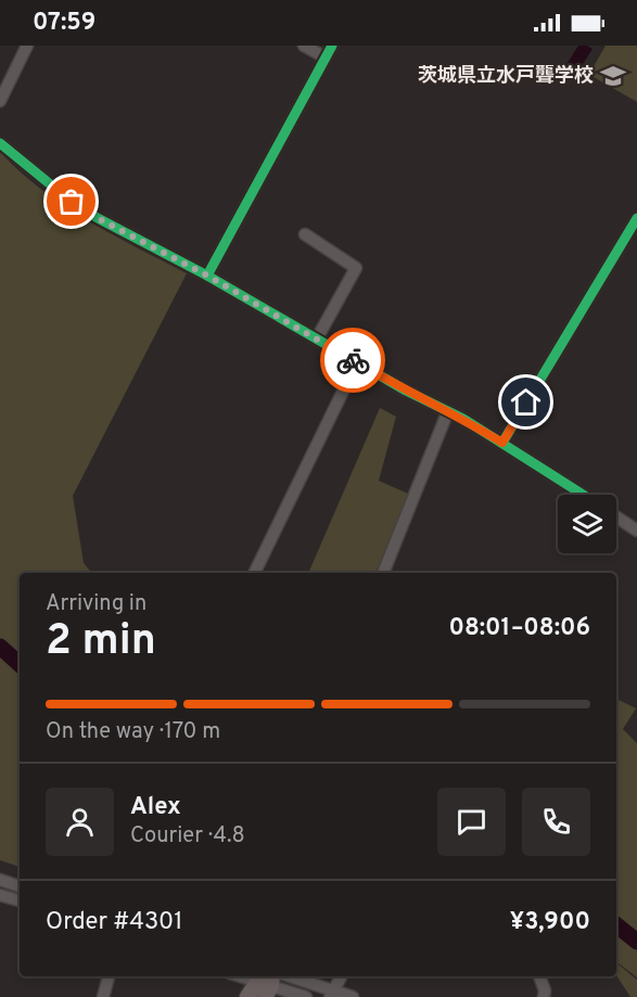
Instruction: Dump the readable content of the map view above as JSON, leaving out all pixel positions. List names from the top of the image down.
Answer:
{
  "places": {
    "school or university": ["茨城県立水戸聾学校"]
  },
  "page": {
    "status": "07:59",
    "heading": ["2 min", "Arriving in", "08:01–08:06"],
    "panel": [
      "Alex",
      "Courier · 4.8",
      "Order #4301",
      "¥3,900"
    ],
    "bar": "On the way · 170 m"
  }
}
